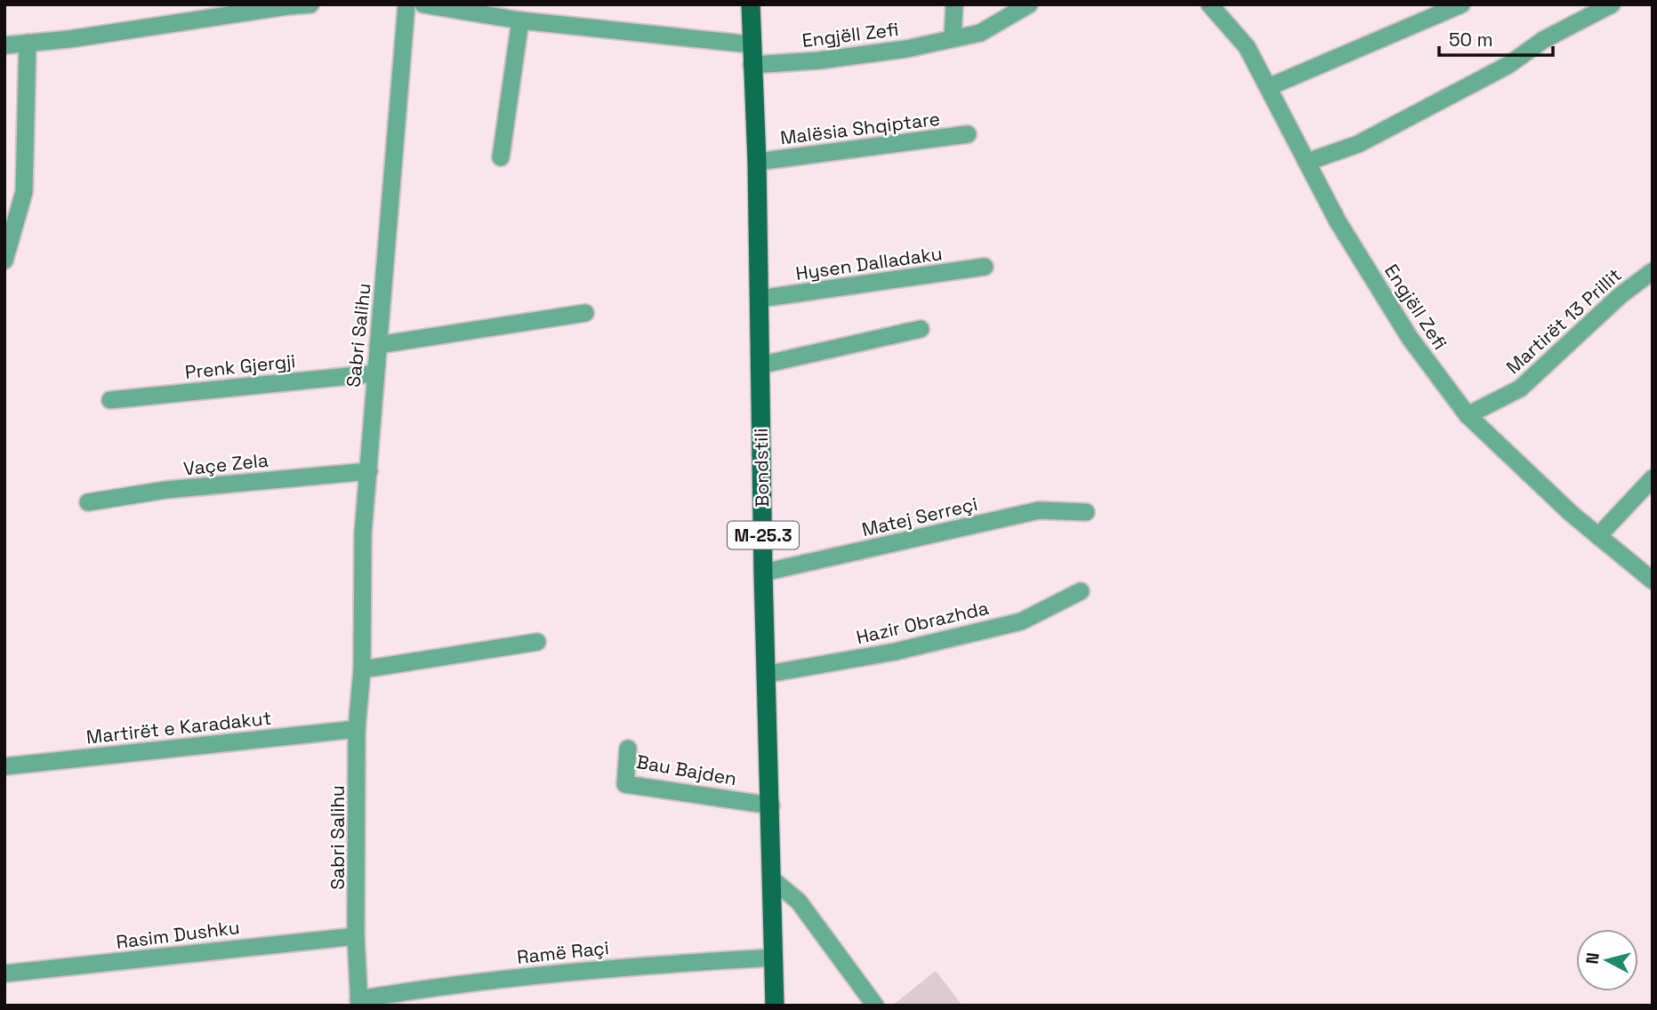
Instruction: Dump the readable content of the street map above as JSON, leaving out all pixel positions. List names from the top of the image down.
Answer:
{
  "streets": {
    "main road": ["Bondstili", "M-25.3"],
    "street": [
      "Engjëll Zefi",
      "Malësia Shqiptare",
      "Hysen Dalladaku",
      "Martirët 13 Prillit",
      "Sabri Salihu",
      "Prenk Gjergji",
      "Vaçe Zela",
      "Matej Serreçi",
      "Hazir Obrazhda",
      "Martirët e Karadakut",
      "Bau Bajden",
      "Rasim Dushku",
      "Ramë Raçi"
    ]
  },
  "crossings": [
    ["Engjëll Zefi", "Martirët 13 Prillit"],
    ["Engjëll Zefi", "Bondstili"],
    ["Malësia Shqiptare", "Bondstili"],
    ["Hysen Dalladaku", "Bondstili"],
    ["Sabri Salihu", "Prenk Gjergji"],
    ["Sabri Salihu", "Vaçe Zela"],
    ["Sabri Salihu", "Martirët e Karadakut"],
    ["Sabri Salihu", "Rasim Dushku"],
    ["Sabri Salihu", "Ramë Raçi"],
    ["Bondstili", "Matej Serreçi"],
    ["Bondstili", "Hazir Obrazhda"],
    ["Bondstili", "Bau Bajden"],
    ["Bondstili", "Ramë Raçi"]
  ],
  "scale_bar": "50 m",
  "north": "left"
}
